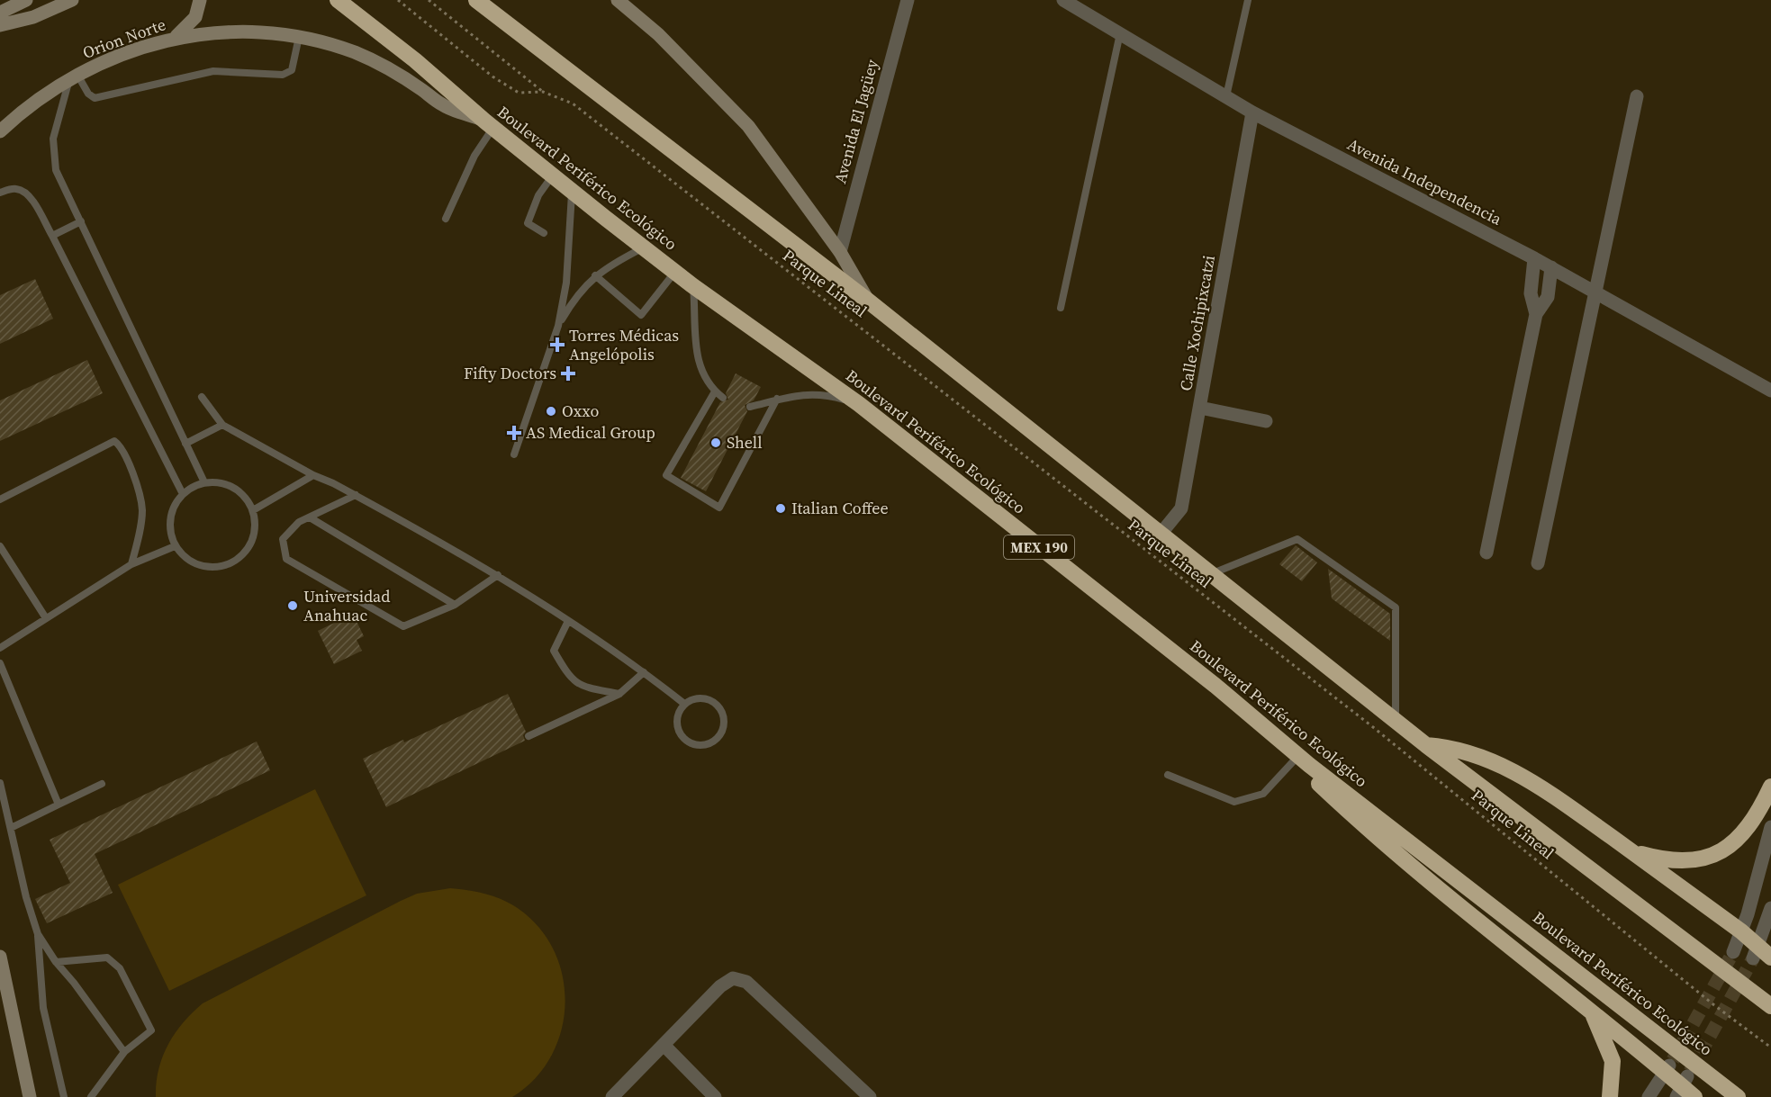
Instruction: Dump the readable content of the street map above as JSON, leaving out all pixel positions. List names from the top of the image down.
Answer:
{
  "streets": {
    "highway": ["Boulevard Periférico Ecológico", "MEX 190"],
    "street": [
      "Orion Norte",
      "Avenida El Jagüey",
      "Avenida Independencia",
      "Calle Xochipixcatzi"
    ],
    "path": ["Parque Lineal"]
  },
  "crossings": [
    ["Orion Norte", "Boulevard Periférico Ecológico"],
    ["Avenida Independencia", "Calle Xochipixcatzi"]
  ],
  "places": {
    "health": ["Torres Médicas Angelópolis", "Fifty Doctors", "AS Medical Group"],
    "other": [
      "Oxxo",
      "Shell",
      "Italian Coffee",
      "Universidad Anahuac"
    ]
  }
}
